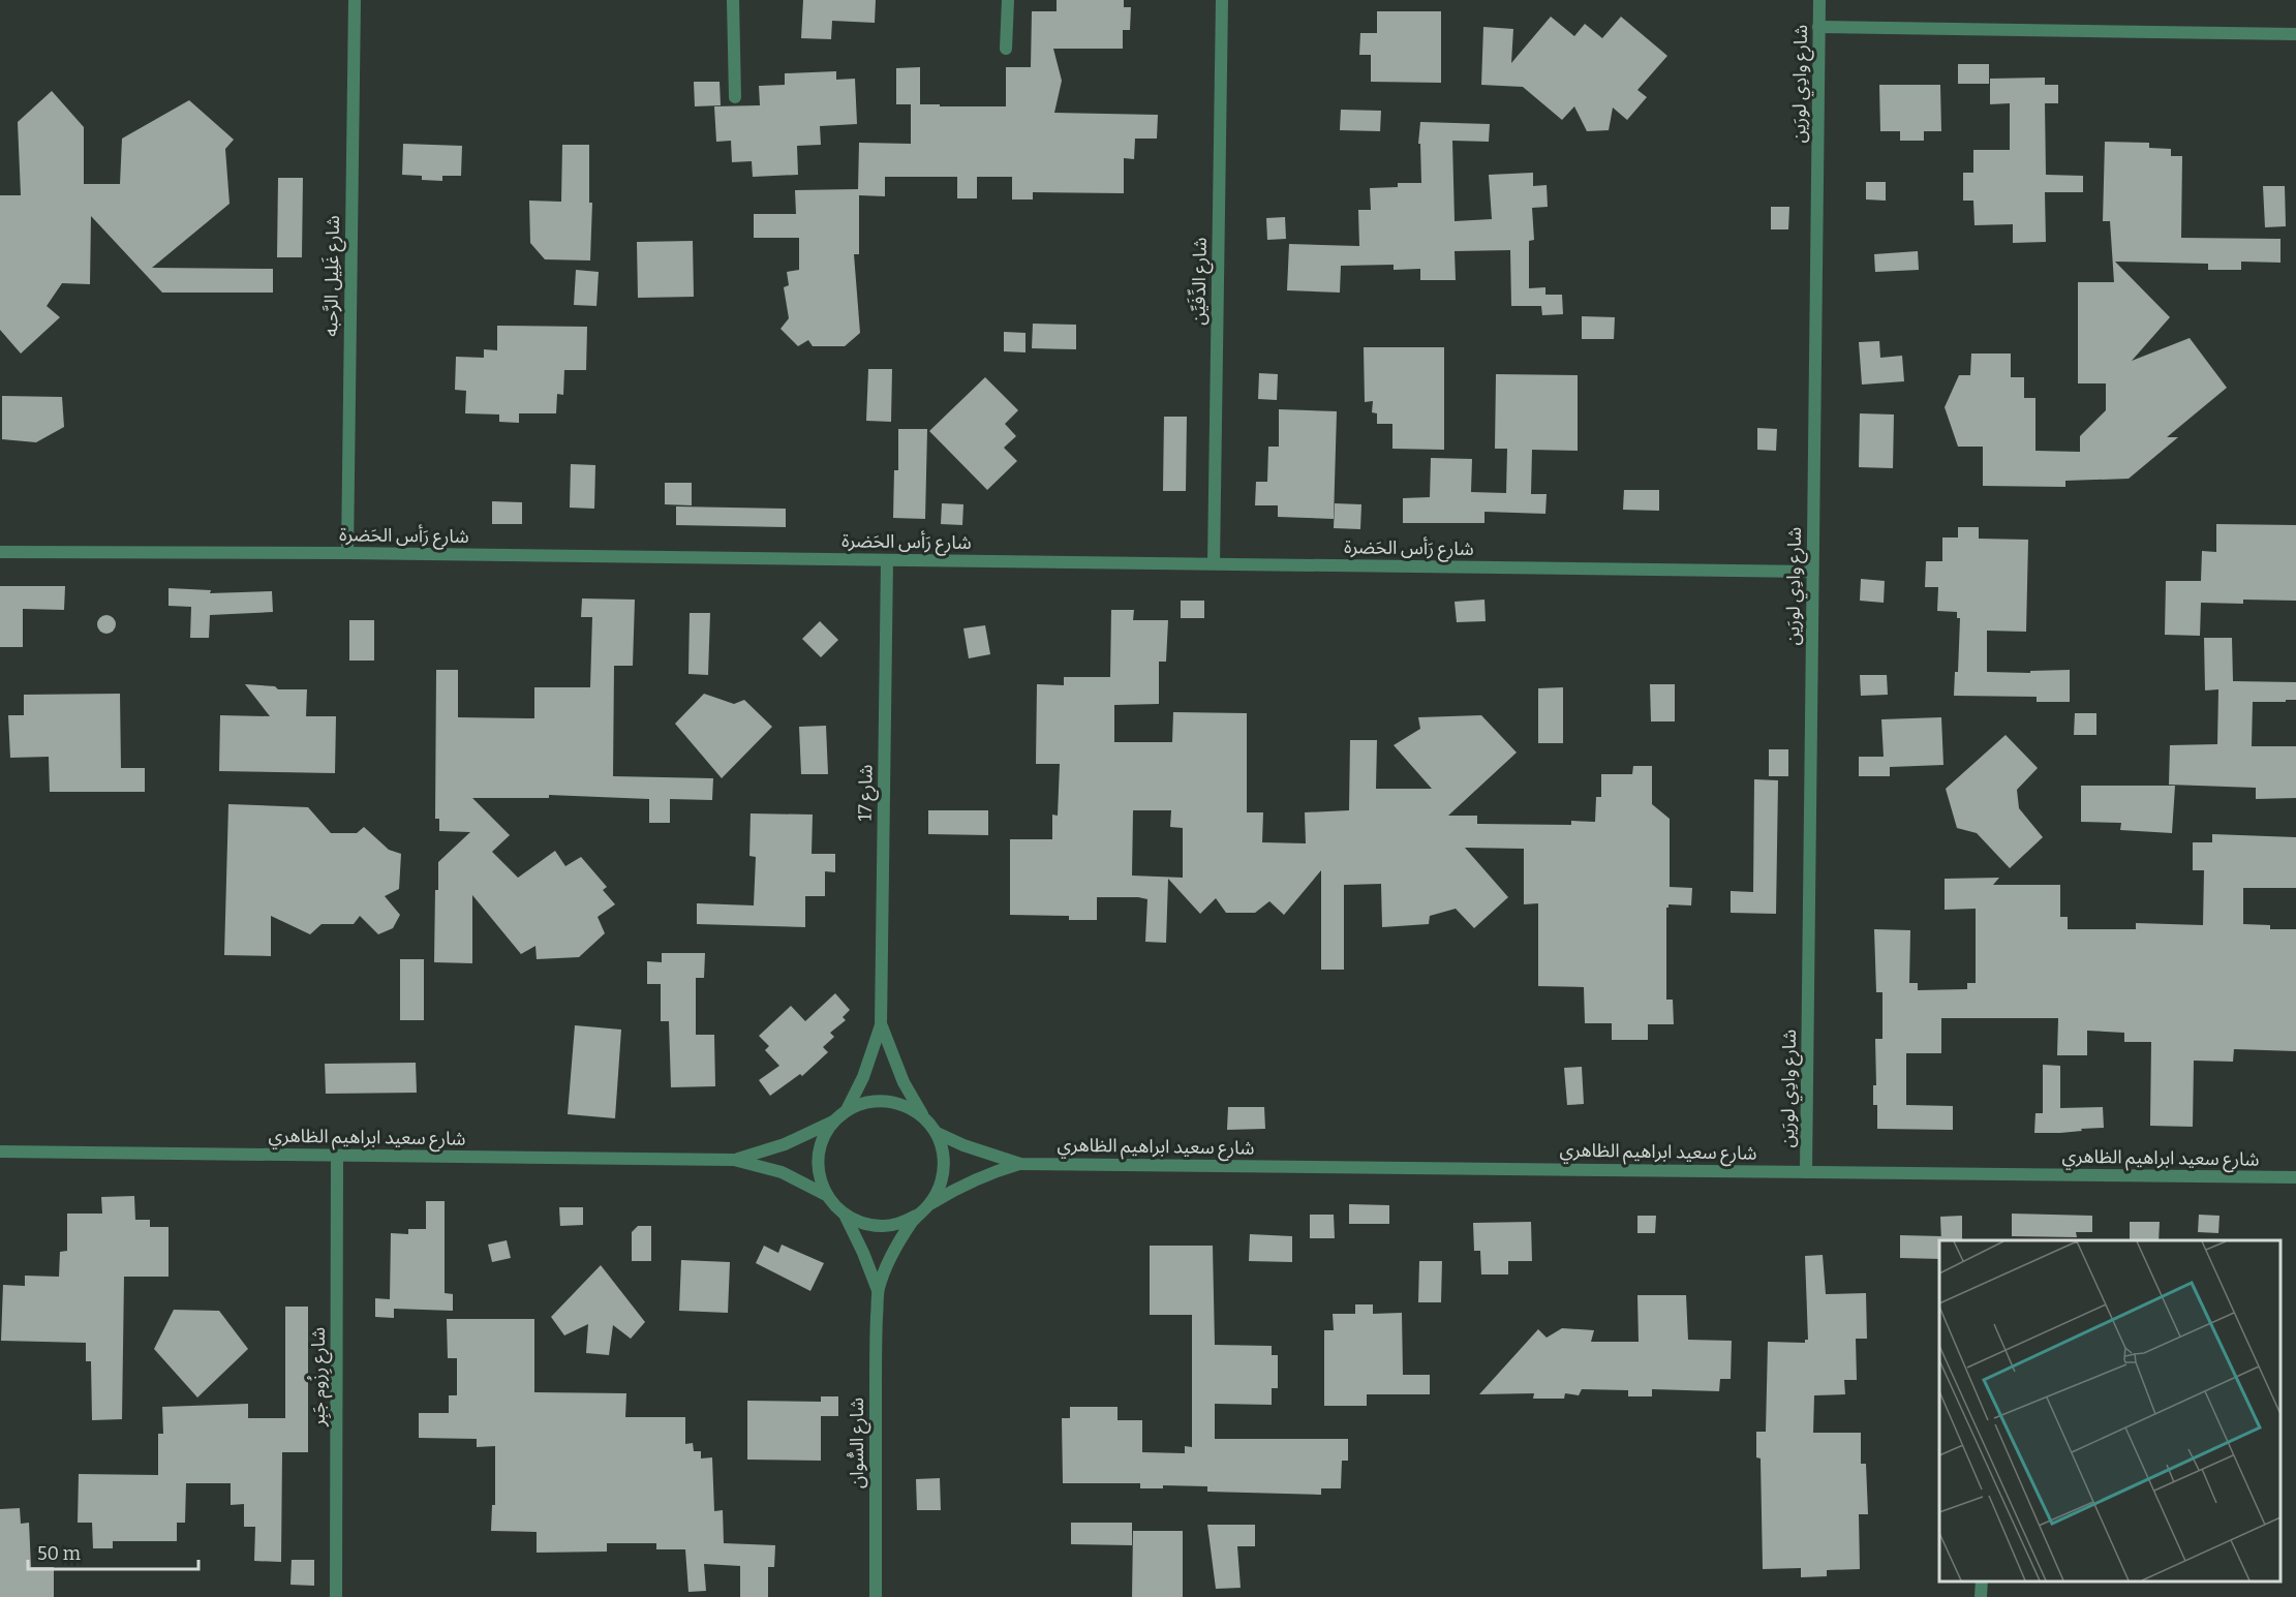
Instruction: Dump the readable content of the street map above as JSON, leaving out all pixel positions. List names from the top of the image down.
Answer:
{
  "streets": {
    "street": [
      "شارع وادِي لورَين",
      "شارع غَلِيل الرَّحبه",
      "شارع الدِّفَيِّن",
      "شارع رَأس الحَضرة",
      "شارع 17",
      "شارع سعيد ابراهيم الظاهري",
      "شارع رِزُوم جَبِر",
      "شارع السُّوان"
    ]
  },
  "crossings": [
    ["شارع وادِي لورَين", "شارع رَأس الحَضرة"],
    ["شارع وادِي لورَين", "شارع سعيد ابراهيم الظاهري"],
    ["شارع غَلِيل الرَّحبه", "شارع رَأس الحَضرة"],
    ["شارع الدِّفَيِّن", "شارع رَأس الحَضرة"],
    ["شارع رَأس الحَضرة", "شارع 17"],
    ["شارع 17", "شارع سعيد ابراهيم الظاهري"],
    ["شارع 17", "شارع السُّوان"],
    ["شارع سعيد ابراهيم الظاهري", "شارع رِزُوم جَبِر"],
    ["شارع سعيد ابراهيم الظاهري", "شارع السُّوان"]
  ],
  "scale_bar": "50 m"
}
